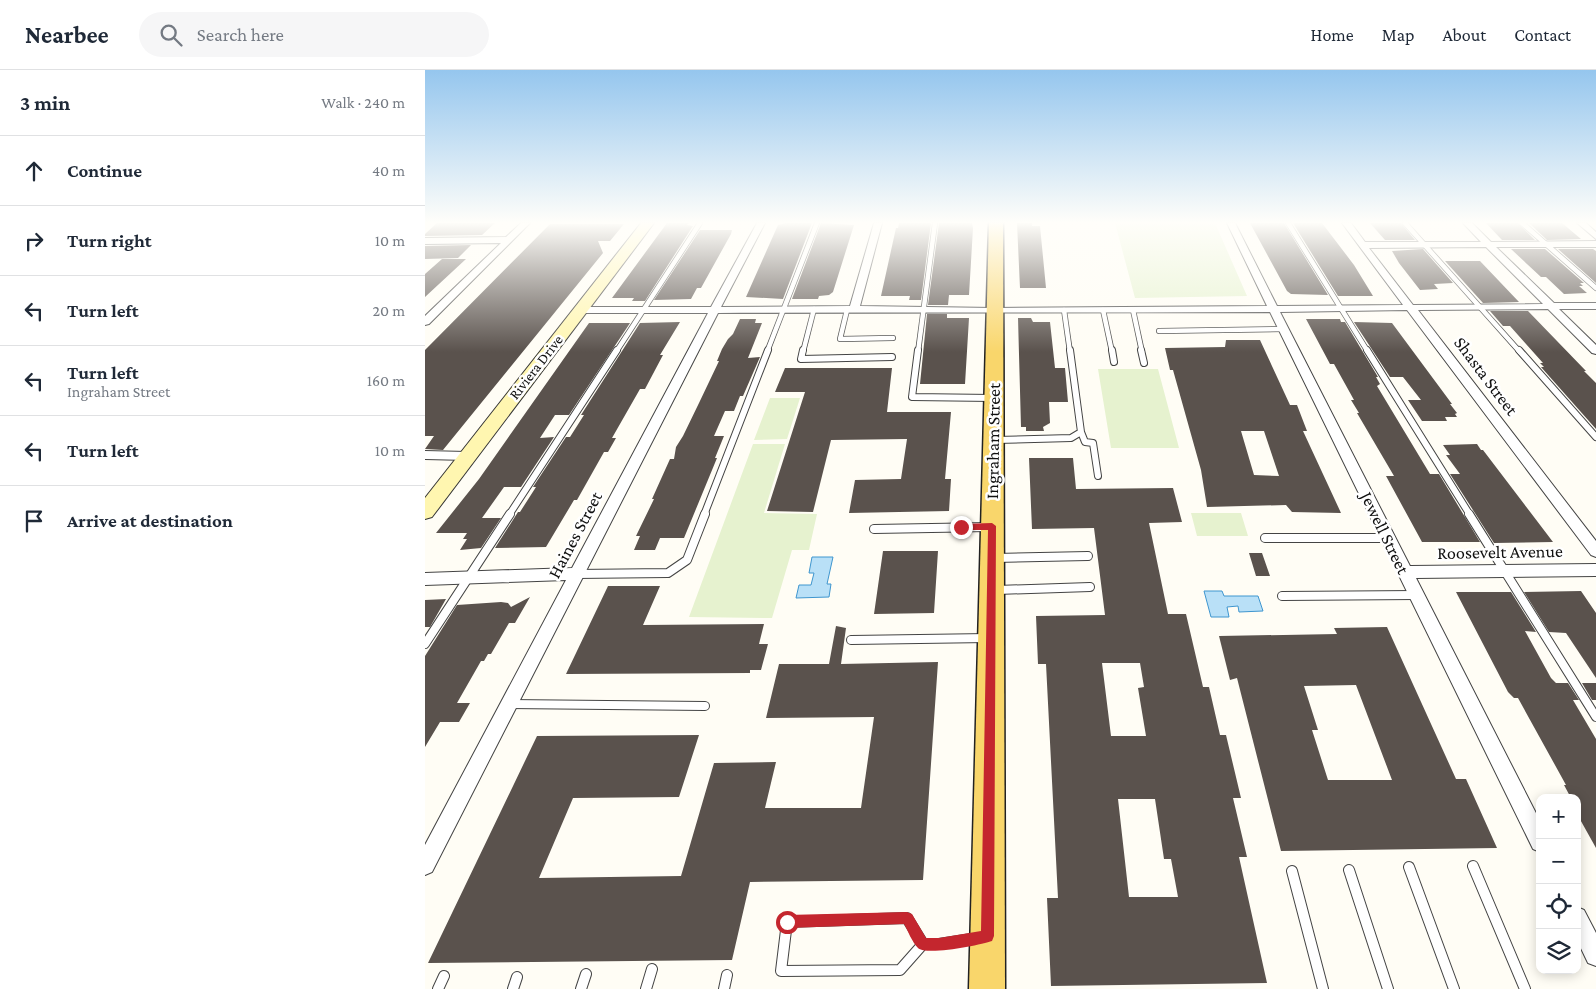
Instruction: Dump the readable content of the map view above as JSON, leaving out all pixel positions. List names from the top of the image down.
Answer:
{
  "streets": {
    "main road": ["Ingraham Street"],
    "street": [
      "Riviera Drive",
      "Shasta Street",
      "Jewell Street",
      "Haines Street",
      "Roosevelt Avenue"
    ]
  },
  "crossings": [
    ["Jewell Street", "Roosevelt Avenue"]
  ],
  "page": {
    "header": "Nearbee",
    "search": "Search here",
    "nav": [
      "Home",
      "Map",
      "About",
      "Contact"
    ],
    "heading": ["3 min", "Walk · 240 m"],
    "list": [
      ["Continue", "40 m"],
      ["Turn right", "10 m"],
      ["Turn left", "20 m"],
      ["Turn left", "Ingraham Street", "160 m"],
      ["Turn left", "10 m"],
      "Arrive at destination"
    ],
    "map_buttons": ["+", "−"]
  }
}
